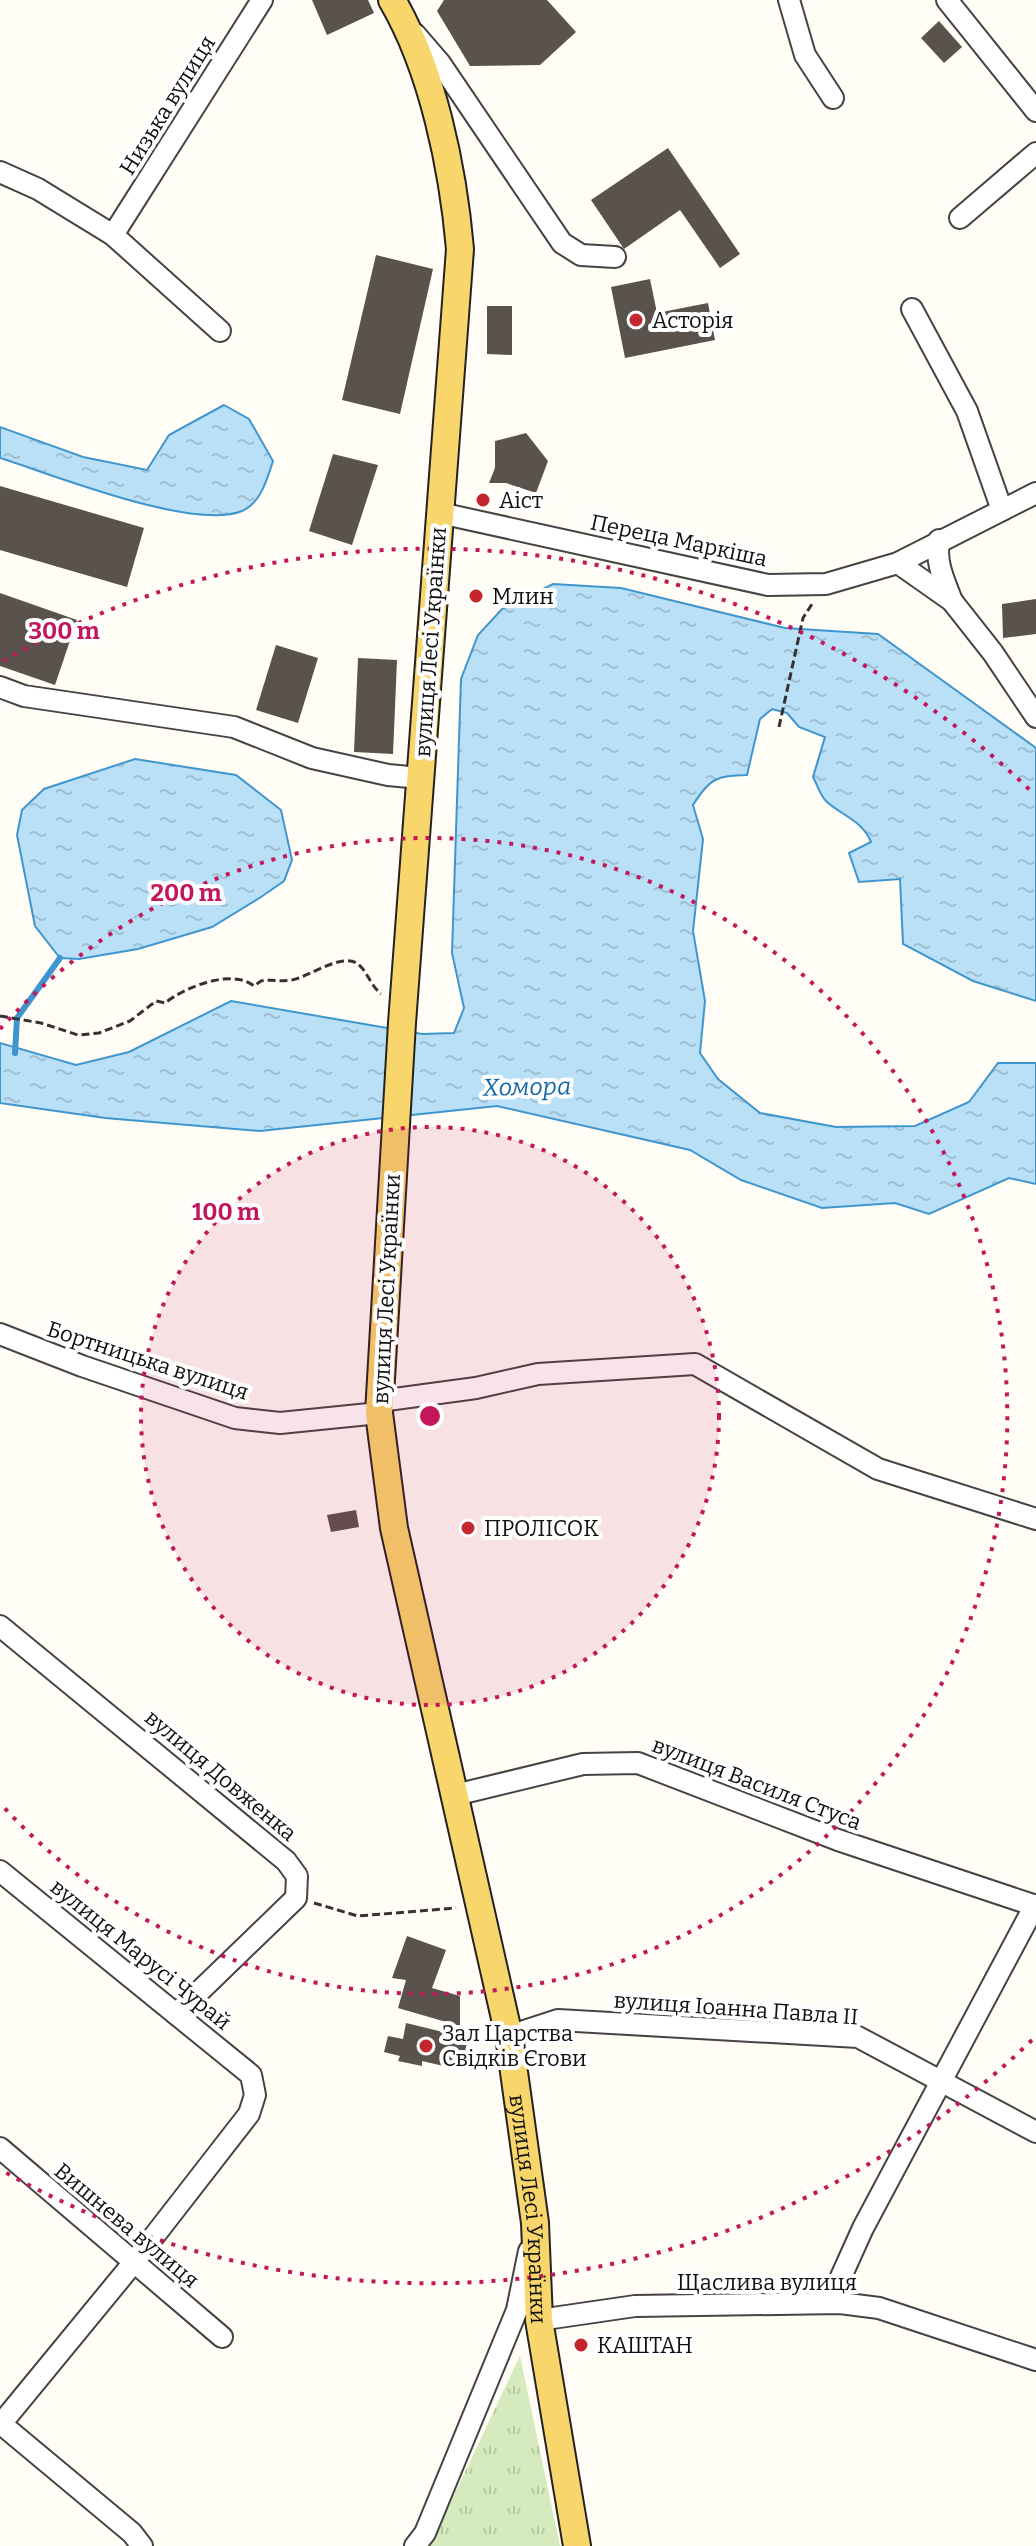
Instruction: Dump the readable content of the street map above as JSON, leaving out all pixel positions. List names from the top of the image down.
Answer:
{
  "streets": {
    "main road": ["вулиця Лесі Українки"],
    "street": [
      "Низька вулиця",
      "Переца Маркіша",
      "Бортницька вулиця",
      "вулиця Довженка",
      "вулиця Василя Стуса",
      "вулиця Марусі Чурай",
      "вулиця Іоанна Павла II",
      "Вишнева вулиця",
      "Щаслива вулиця"
    ]
  },
  "crossings": [
    ["Переца Маркіша", "вулиця Лесі Українки"],
    ["вулиця Лесі Українки", "Бортницька вулиця"],
    ["вулиця Лесі Українки", "вулиця Василя Стуса"],
    ["вулиця Лесі Українки", "вулиця Іоанна Павла II"],
    ["вулиця Лесі Українки", "Щаслива вулиця"],
    ["вулиця Марусі Чурай", "Вишнева вулиця"]
  ],
  "water": ["Хомора"],
  "places": [
    "Асторія",
    "Аіст",
    "Млин",
    "ПРОЛІСОК",
    "Зал Царства Свідків Єгови",
    "КАШТАН"
  ],
  "rings": ["300 m", "200 m", "100 m"]
}
